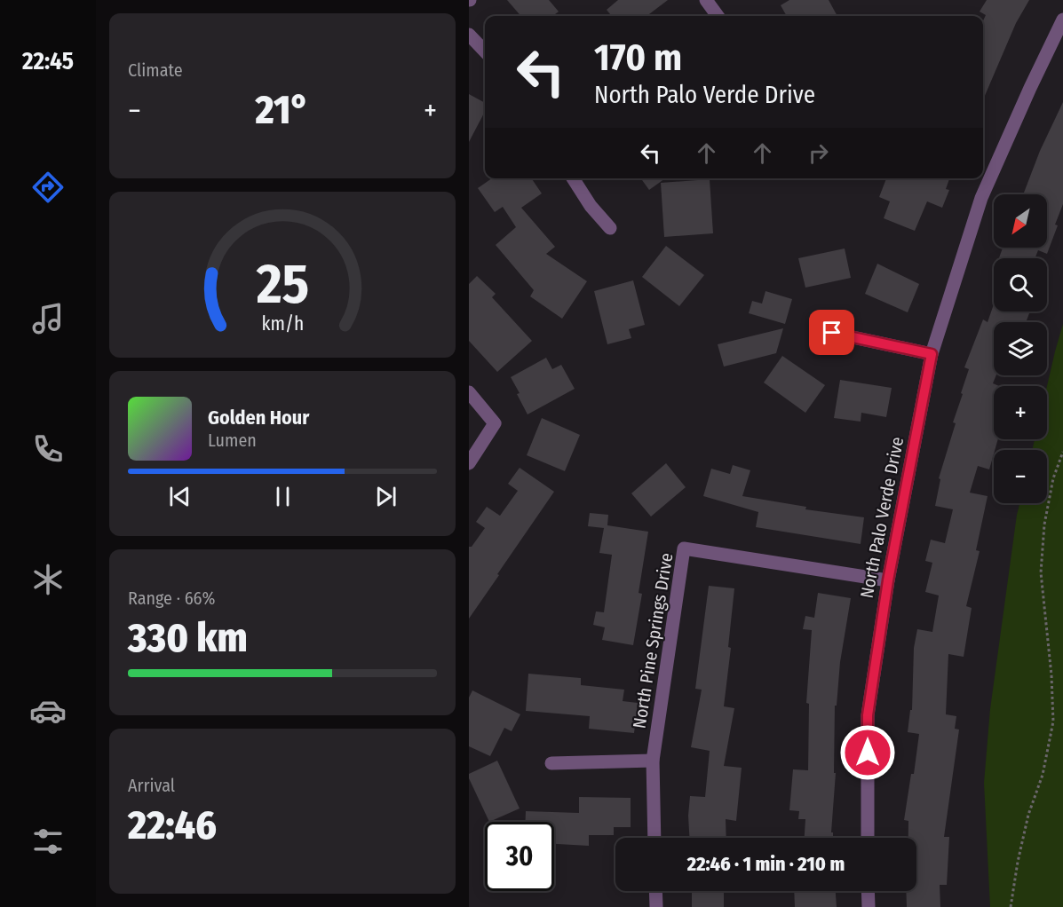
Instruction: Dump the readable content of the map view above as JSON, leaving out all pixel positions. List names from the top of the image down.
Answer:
{
  "streets": {
    "street": ["North Palo Verde Drive", "North Pine Springs Drive"]
  },
  "crossings": [
    ["North Palo Verde Drive", "North Pine Springs Drive"]
  ],
  "north": "bottom left",
  "page": {
    "tabs": "22:45",
    "tile": [
      "Climate",
      ["Range · 66%", "330 km"],
      ["Arrival", "22:46"]
    ],
    "turn": ["170 m", "North Palo Verde Drive"],
    "heat": ["−", "21°", "+"],
    "map_buttons": ["+", "−"],
    "song": ["Golden Hour", "Lumen"],
    "limit": "30",
    "trip": "22:46 · 1 min · 210 m",
    "gauge": ["25", "km/h"]
  }
}
